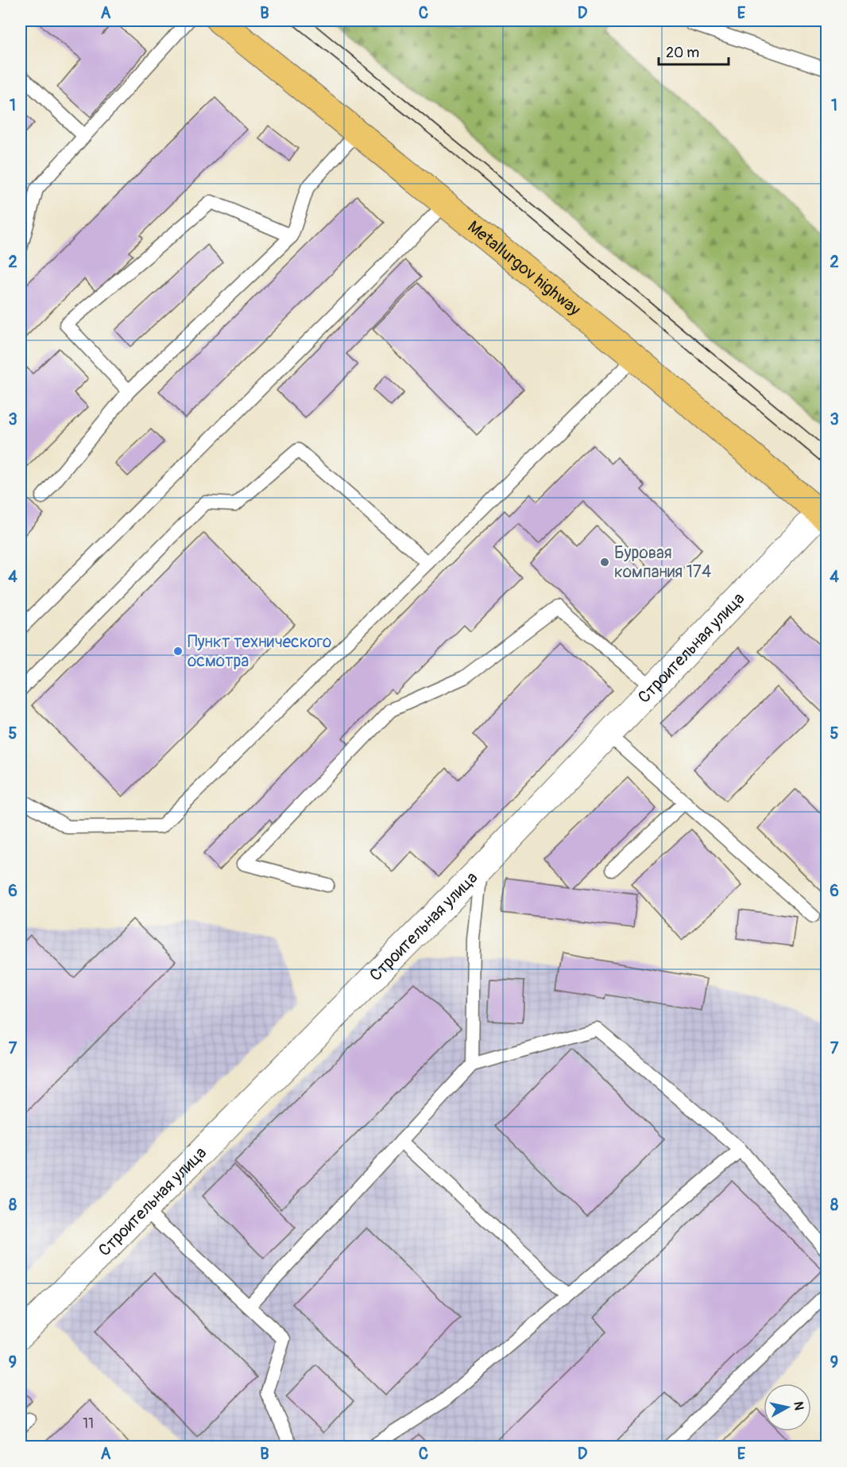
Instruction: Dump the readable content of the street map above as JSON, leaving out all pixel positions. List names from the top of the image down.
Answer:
{
  "streets": {
    "main road": ["Metallurgov highway"],
    "street": ["Строительная улица"]
  },
  "crossings": [
    ["Metallurgov highway", "Строительная улица"]
  ],
  "places": ["Буровая компания 174", "Пункт технического осмотра"],
  "house_numbers": ["11"],
  "scale_bar": "20 m",
  "north": "right",
  "grid": {
    "columns": [
      "A",
      "B",
      "C",
      "D",
      "E"
    ],
    "rows": [
      "1",
      "2",
      "3",
      "4",
      "5",
      "6",
      "7",
      "8",
      "9"
    ]
  }
}
